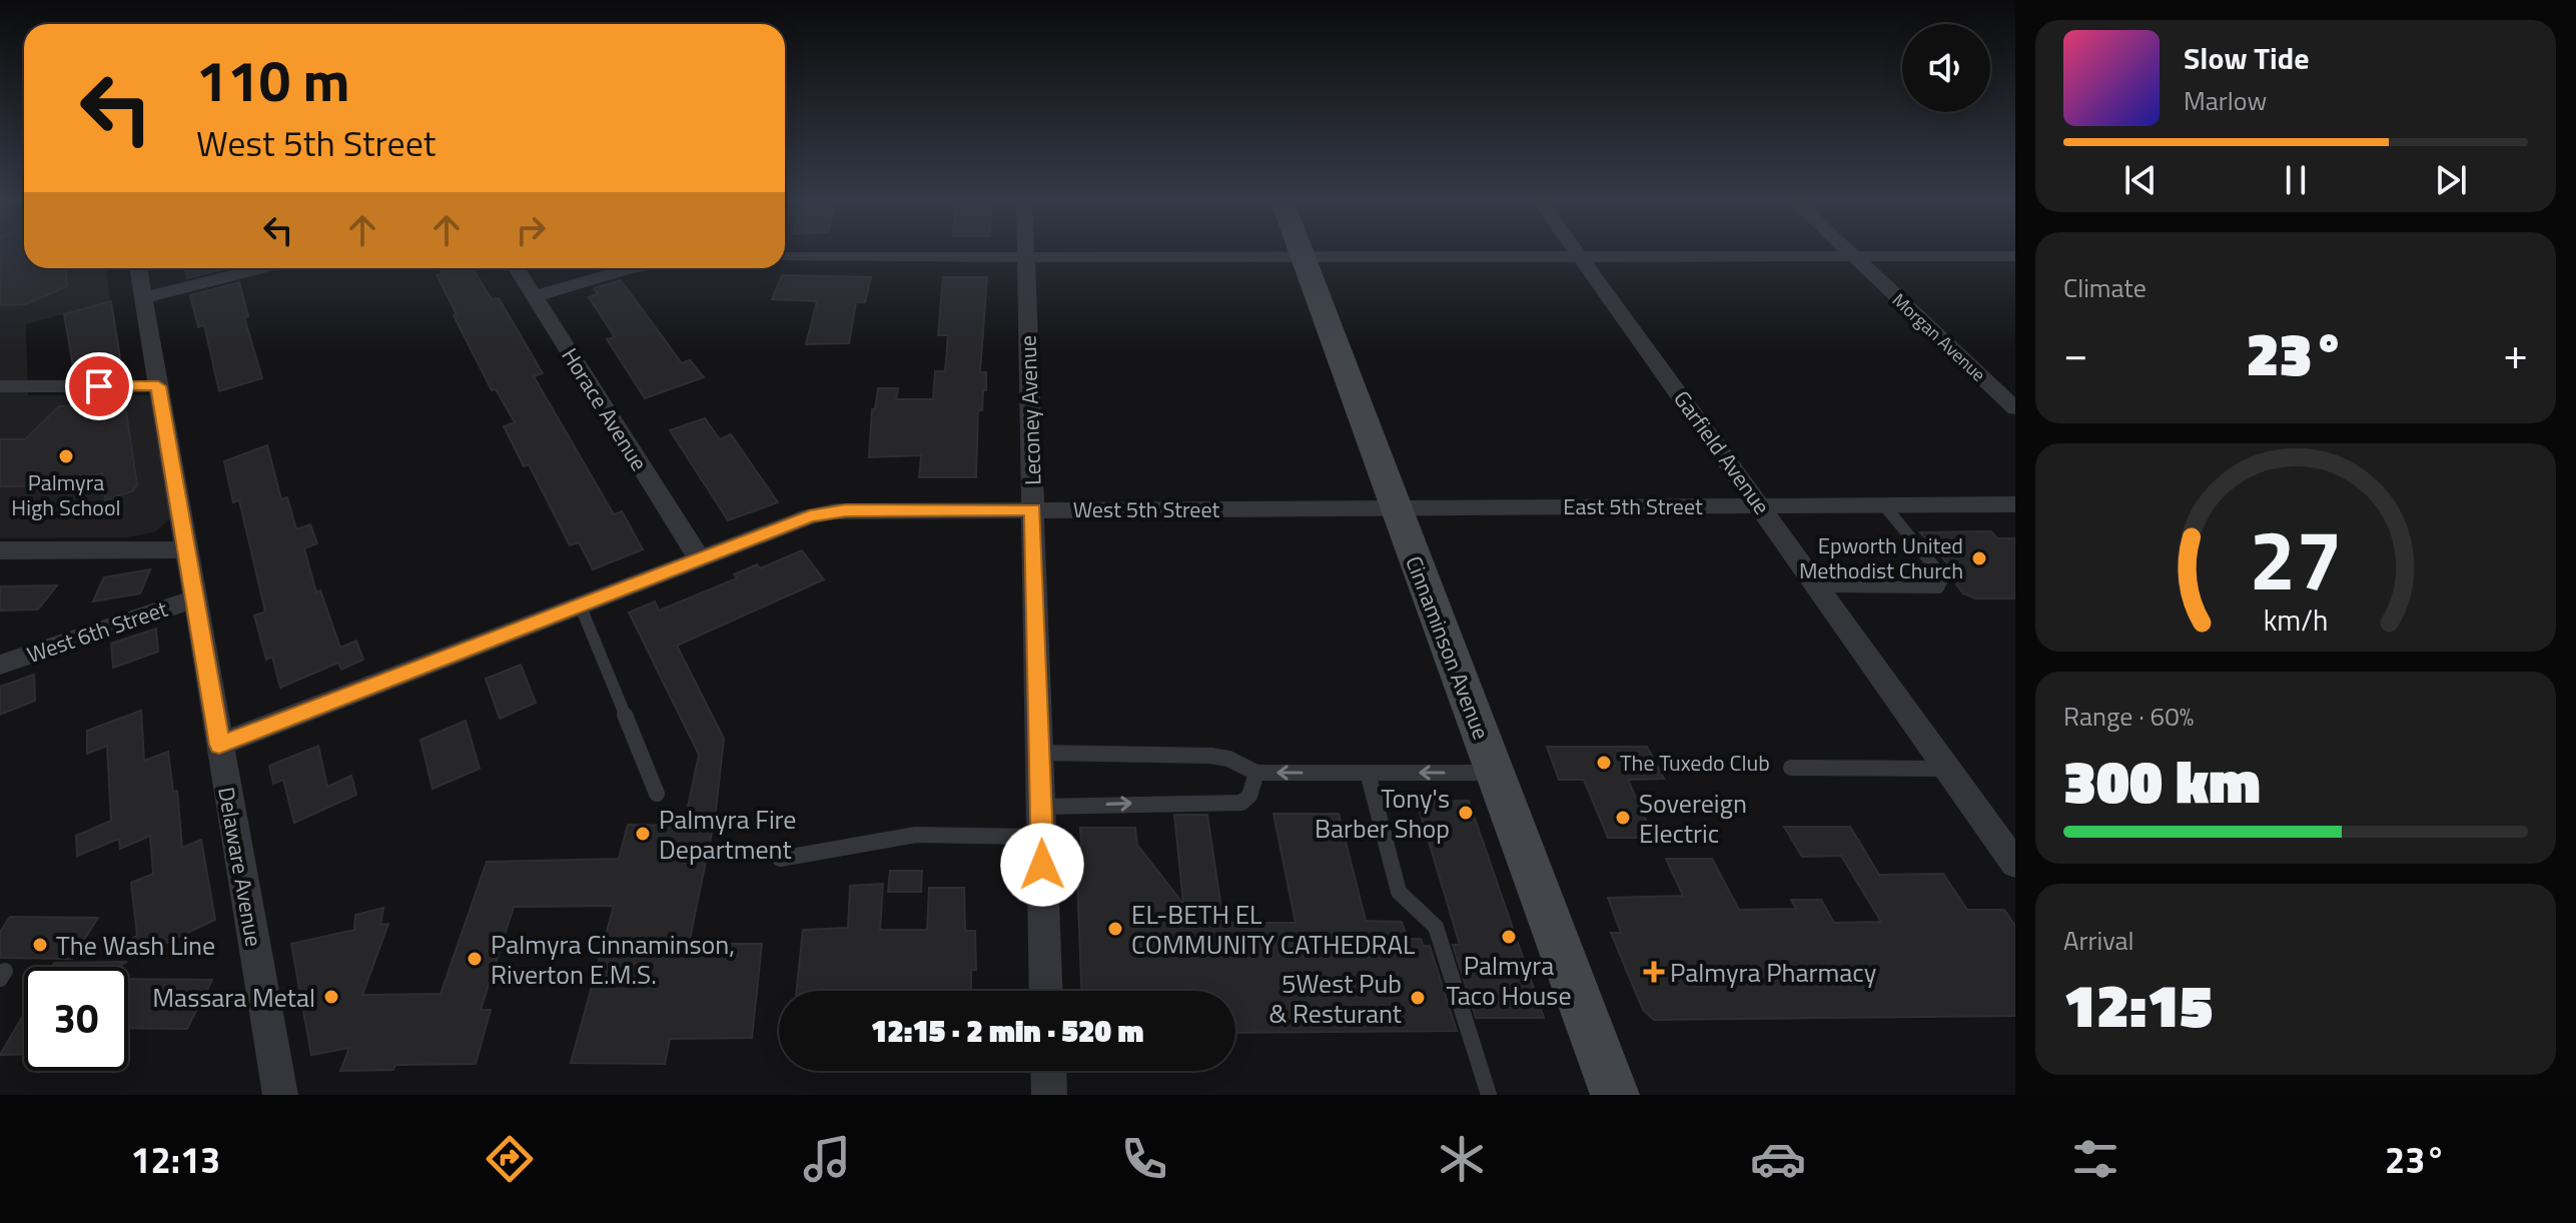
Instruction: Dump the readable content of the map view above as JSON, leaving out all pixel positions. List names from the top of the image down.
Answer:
{
  "streets": {
    "street": [
      "Morgan Avenue",
      "Horace Avenue",
      "Leconey Avenue",
      "Garfield Avenue",
      "East 5th Street",
      "West 5th Street",
      "West 6th Street",
      "Cinnaminson Avenue",
      "Delaware Avenue"
    ]
  },
  "crossings": [
    ["Horace Avenue", "West 5th Street"],
    ["Leconey Avenue", "West 5th Street"],
    ["Garfield Avenue", "East 5th Street"],
    ["East 5th Street", "West 5th Street"],
    ["East 5th Street", "Cinnaminson Avenue"],
    ["West 5th Street", "Cinnaminson Avenue"],
    ["West 5th Street", "Delaware Avenue"],
    ["West 6th Street", "Delaware Avenue"]
  ],
  "places": {
    "other": [
      "Palmyra High School",
      "Epworth United Methodist Church",
      "The Tuxedo Club",
      "Tony's Barber Shop",
      "Sovereign Electric",
      "Palmyra Fire Department",
      "EL-BETH EL COMMUNITY CATHEDRAL",
      "Palmyra Taco House",
      "The Wash Line",
      "Palmyra Cinnaminson, Riverton E.M.S.",
      "Massara Metal",
      "5West Pub & Resturant"
    ],
    "health": ["Palmyra Pharmacy"]
  },
  "page": {
    "turn": ["110 m", "West 5th Street"],
    "song": ["Slow Tide", "Marlow"],
    "tile": [
      "Climate",
      ["Range · 60%", "300 km"],
      ["Arrival", "12:15"]
    ],
    "heat": ["−", "23°", "+"],
    "limit": "30",
    "trip": "12:15 · 2 min · 520 m",
    "tabs": ["12:13", "23°"],
    "gauge": ["27", "km/h"]
  }
}
